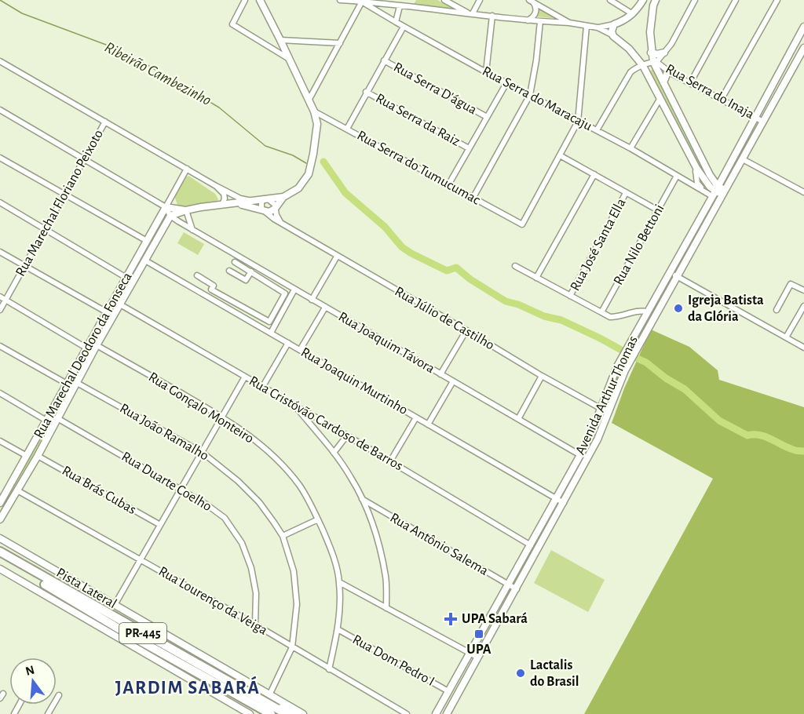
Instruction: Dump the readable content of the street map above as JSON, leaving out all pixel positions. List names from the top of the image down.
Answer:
{
  "streets": {
    "highway": ["PR-445"],
    "street": [
      "Rua Serra D'água",
      "Rua Serra do Inaja",
      "Rua Serra do Maracaju",
      "Rua Serra da Raiz",
      "Rua Serra do Tumucumac",
      "Rua Marechal Floriano Peixoto",
      "Rua José Santa Ella",
      "Rua Nilo Bettoni",
      "Rua Júlio de Castilho",
      "Rua Joaquim Távora",
      "Rua Marechal Deodoro da Fonseca",
      "Rua Joaquin Murtinho",
      "Avenida Arthur Thomas",
      "Rua Gonçalo Monteiro",
      "Rua Cristóvão Cardoso de Barros",
      "Rua João Ramalho",
      "Rua Duarte Coelho",
      "Rua Brás Cubas",
      "Rua Antônio Salema",
      "Pista Lateral",
      "Rua Lourenço da Veiga",
      "Rua Dom Pedro I"
    ]
  },
  "crossings": [
    ["Rua Serra do Inaja", "Avenida Arthur Thomas"],
    ["Rua Serra do Maracaju", "Rua Nilo Bettoni"],
    ["Rua Serra do Maracaju", "Avenida Arthur Thomas"],
    ["Rua Júlio de Castilho", "Avenida Arthur Thomas"],
    ["Rua Joaquim Távora", "Rua Marechal Deodoro da Fonseca"],
    ["Rua Joaquim Távora", "Avenida Arthur Thomas"],
    ["Rua Joaquin Murtinho", "Avenida Arthur Thomas"],
    ["Avenida Arthur Thomas", "Rua Cristóvão Cardoso de Barros"],
    ["Avenida Arthur Thomas", "Rua Antônio Salema"],
    ["Avenida Arthur Thomas", "Rua Dom Pedro I"],
    ["Rua Gonçalo Monteiro", "Rua Lourenço da Veiga"],
    ["Rua Gonçalo Monteiro", "Rua Dom Pedro I"],
    ["Rua João Ramalho", "Pista Lateral"],
    ["Rua João Ramalho", "Rua Lourenço da Veiga"],
    ["Rua João Ramalho", "PR-445"],
    ["Rua Duarte Coelho", "Rua Lourenço da Veiga"],
    ["Pista Lateral", "PR-445"]
  ],
  "districts": ["JARDIM SABARÁ"],
  "water": ["Ribeirão Cambezinho"],
  "places": {
    "other": ["Igreja Batista da Glória", "Lactalis do Brasil"],
    "health": ["UPA Sabará"],
    "transit": ["UPA"]
  },
  "north": "top"
}
